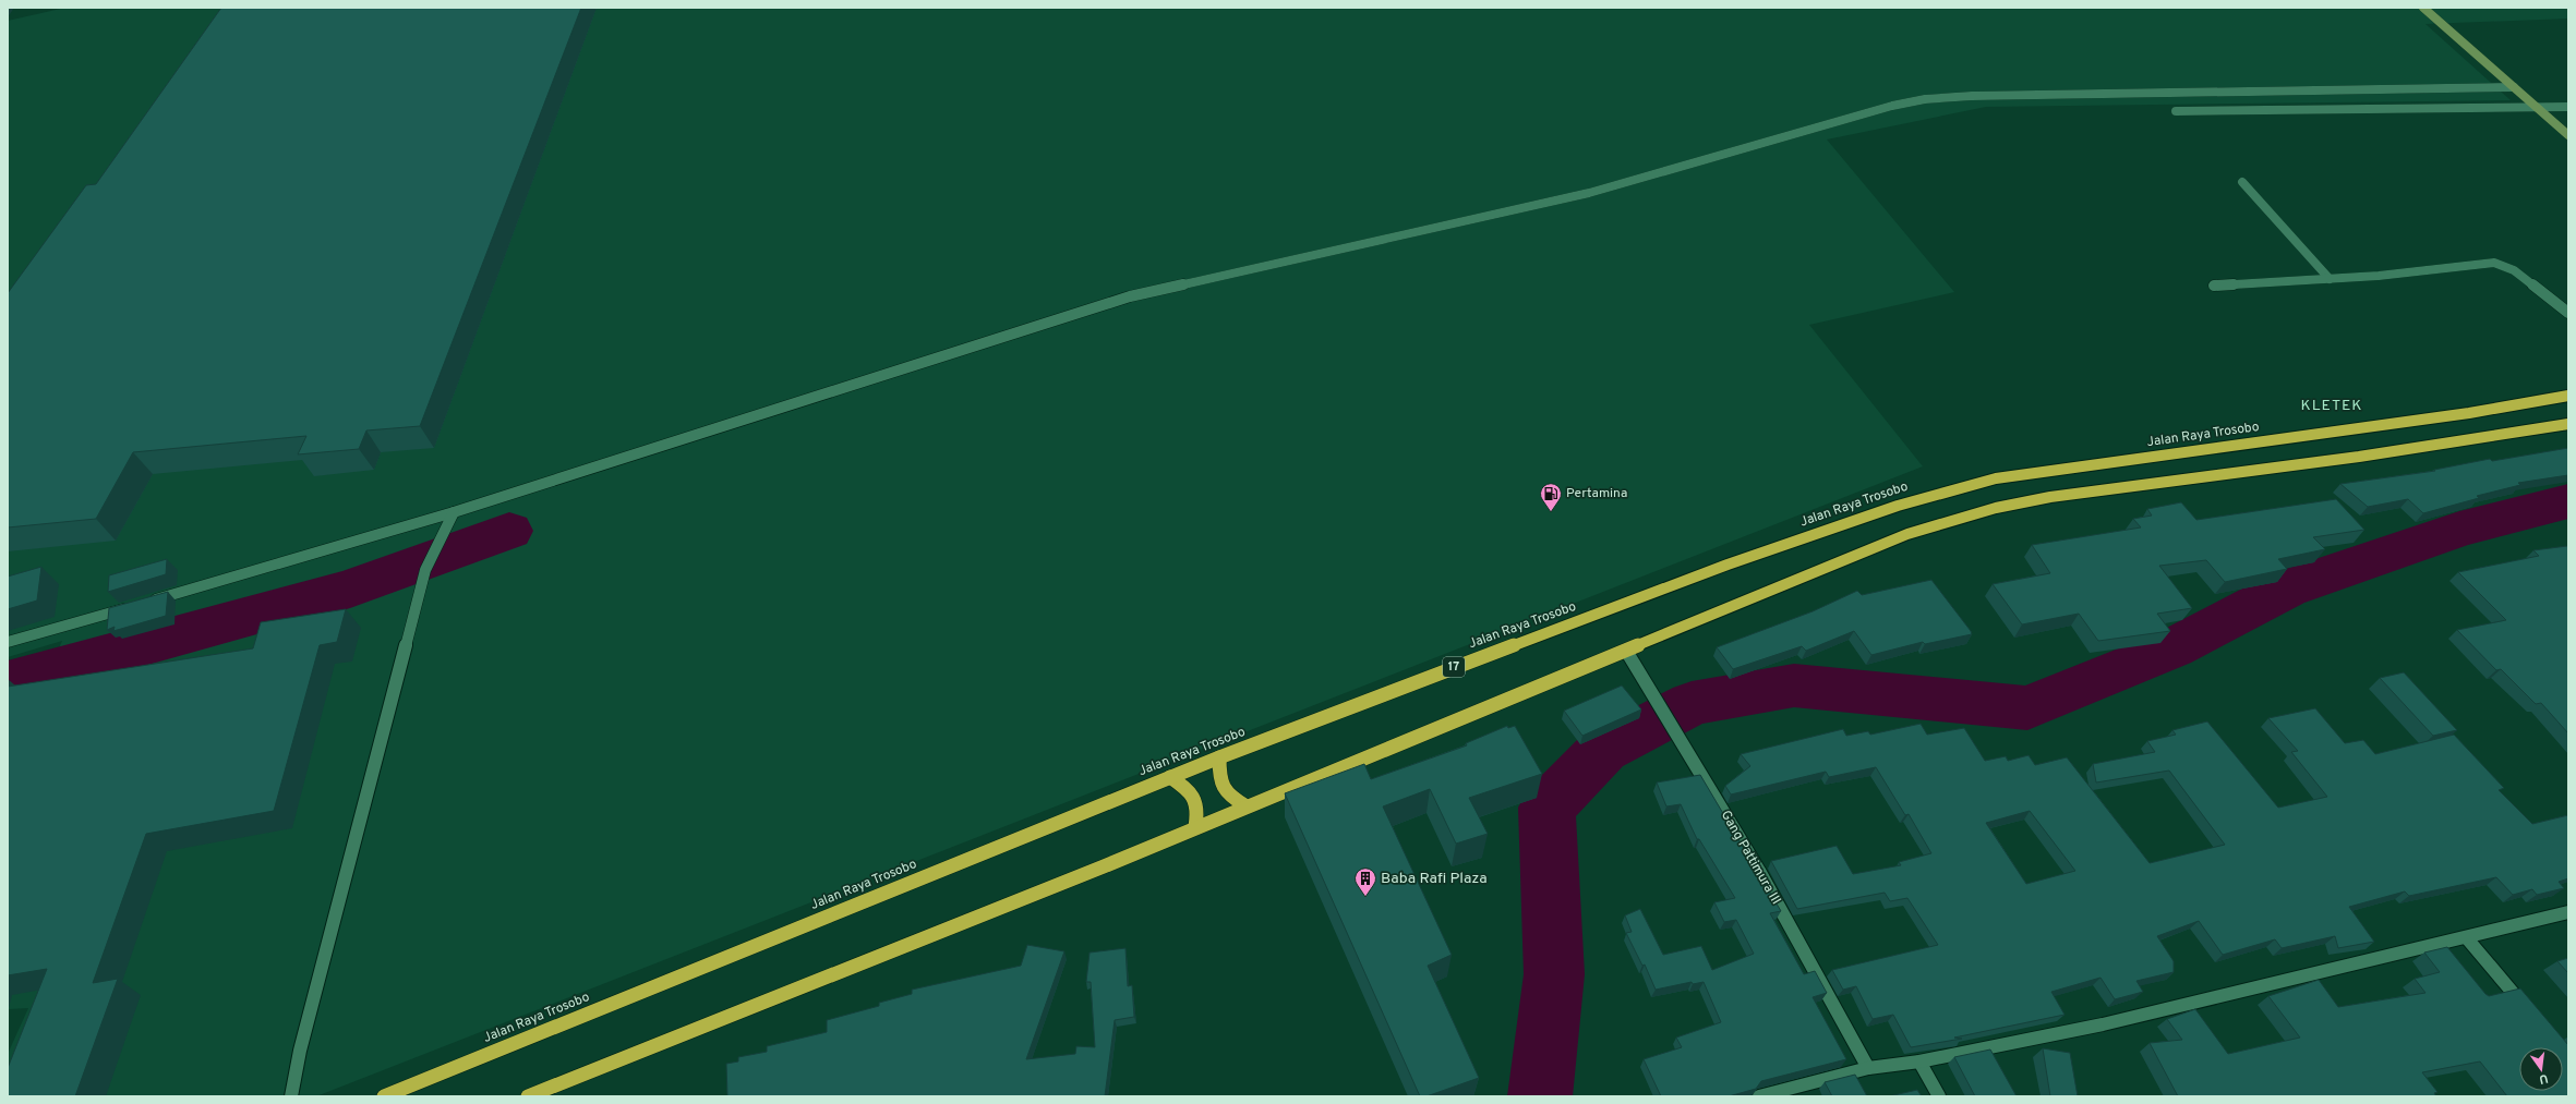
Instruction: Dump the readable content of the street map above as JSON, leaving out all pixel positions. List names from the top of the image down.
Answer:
{
  "streets": {
    "highway": ["Jalan Raya Trosobo", "17"],
    "street": ["Gang Pattimura III"]
  },
  "districts": ["KLETEK"],
  "places": {
    "fuel station": ["Pertamina"],
    "building": ["Baba Rafi Plaza"]
  },
  "north": "bottom"
}
